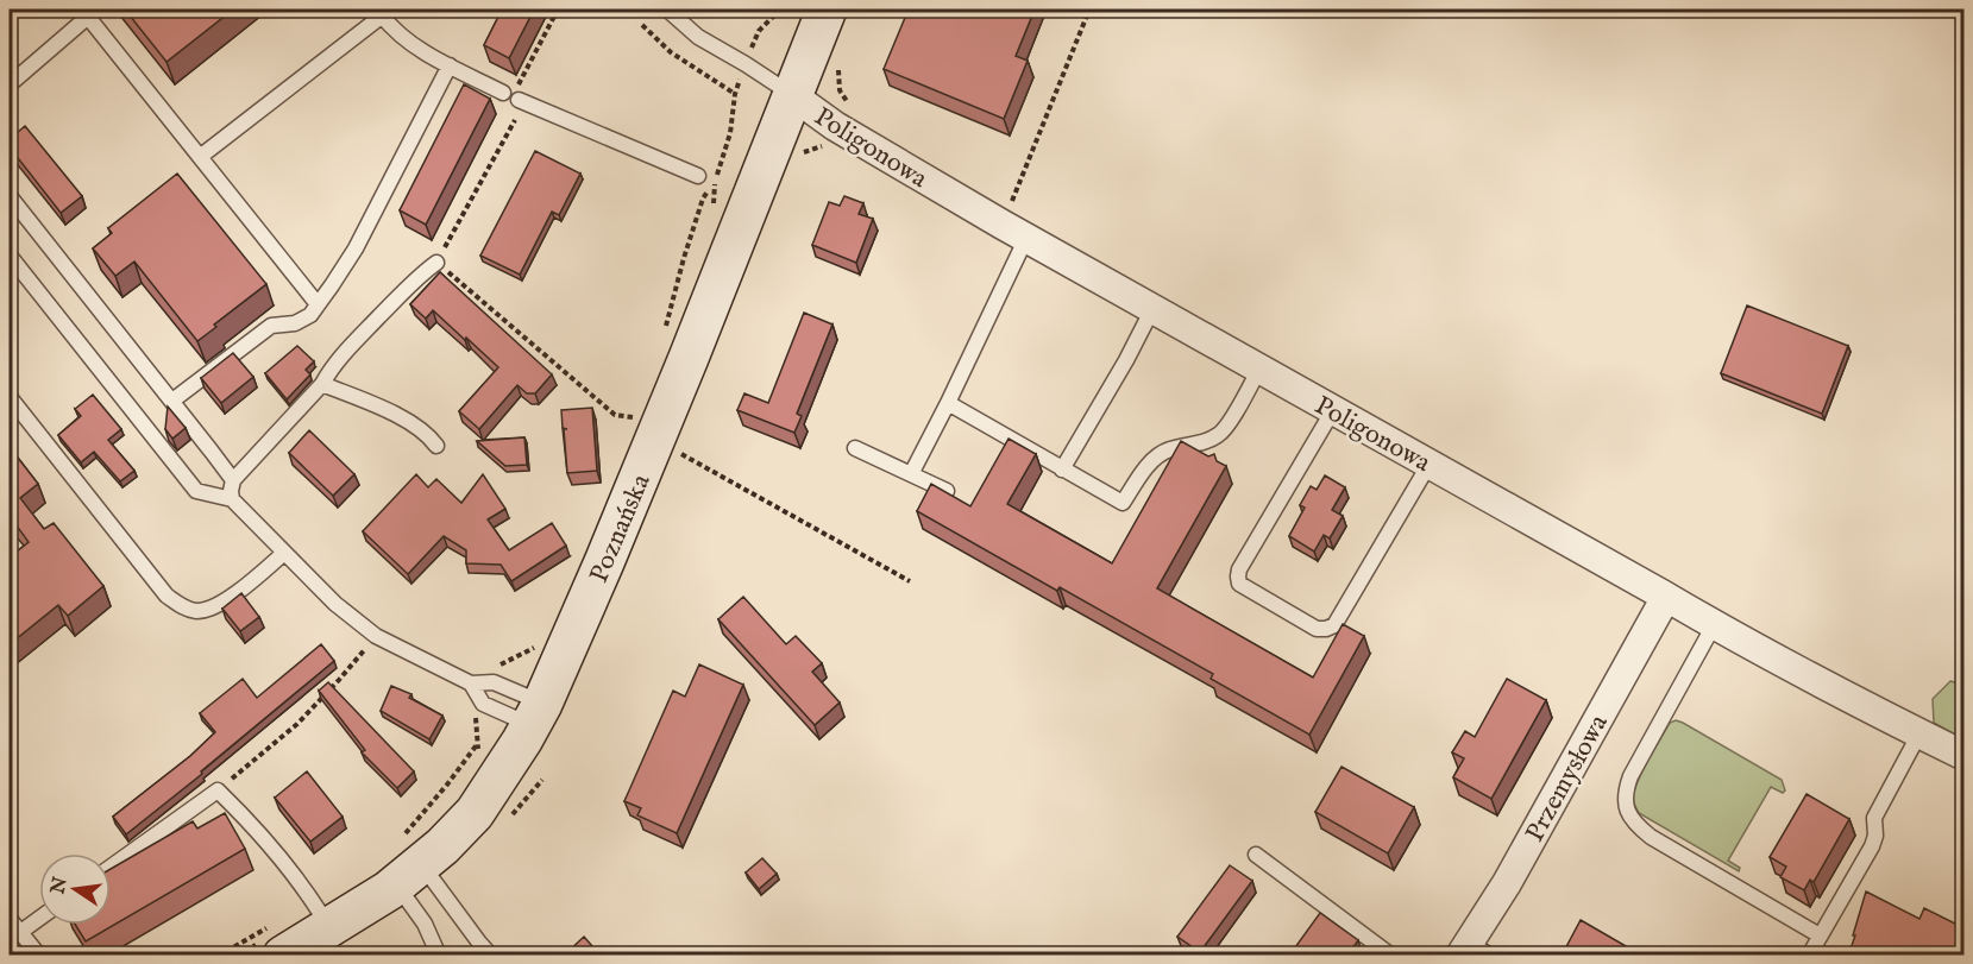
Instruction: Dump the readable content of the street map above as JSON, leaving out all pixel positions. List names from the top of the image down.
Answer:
{
  "streets": {
    "main road": ["Poznańska"],
    "street": ["Poligonowa", "Przemysłowa"]
  },
  "crossings": [
    ["Poligonowa", "Poznańska"],
    ["Poligonowa", "Przemysłowa"]
  ],
  "north": "left"
}
